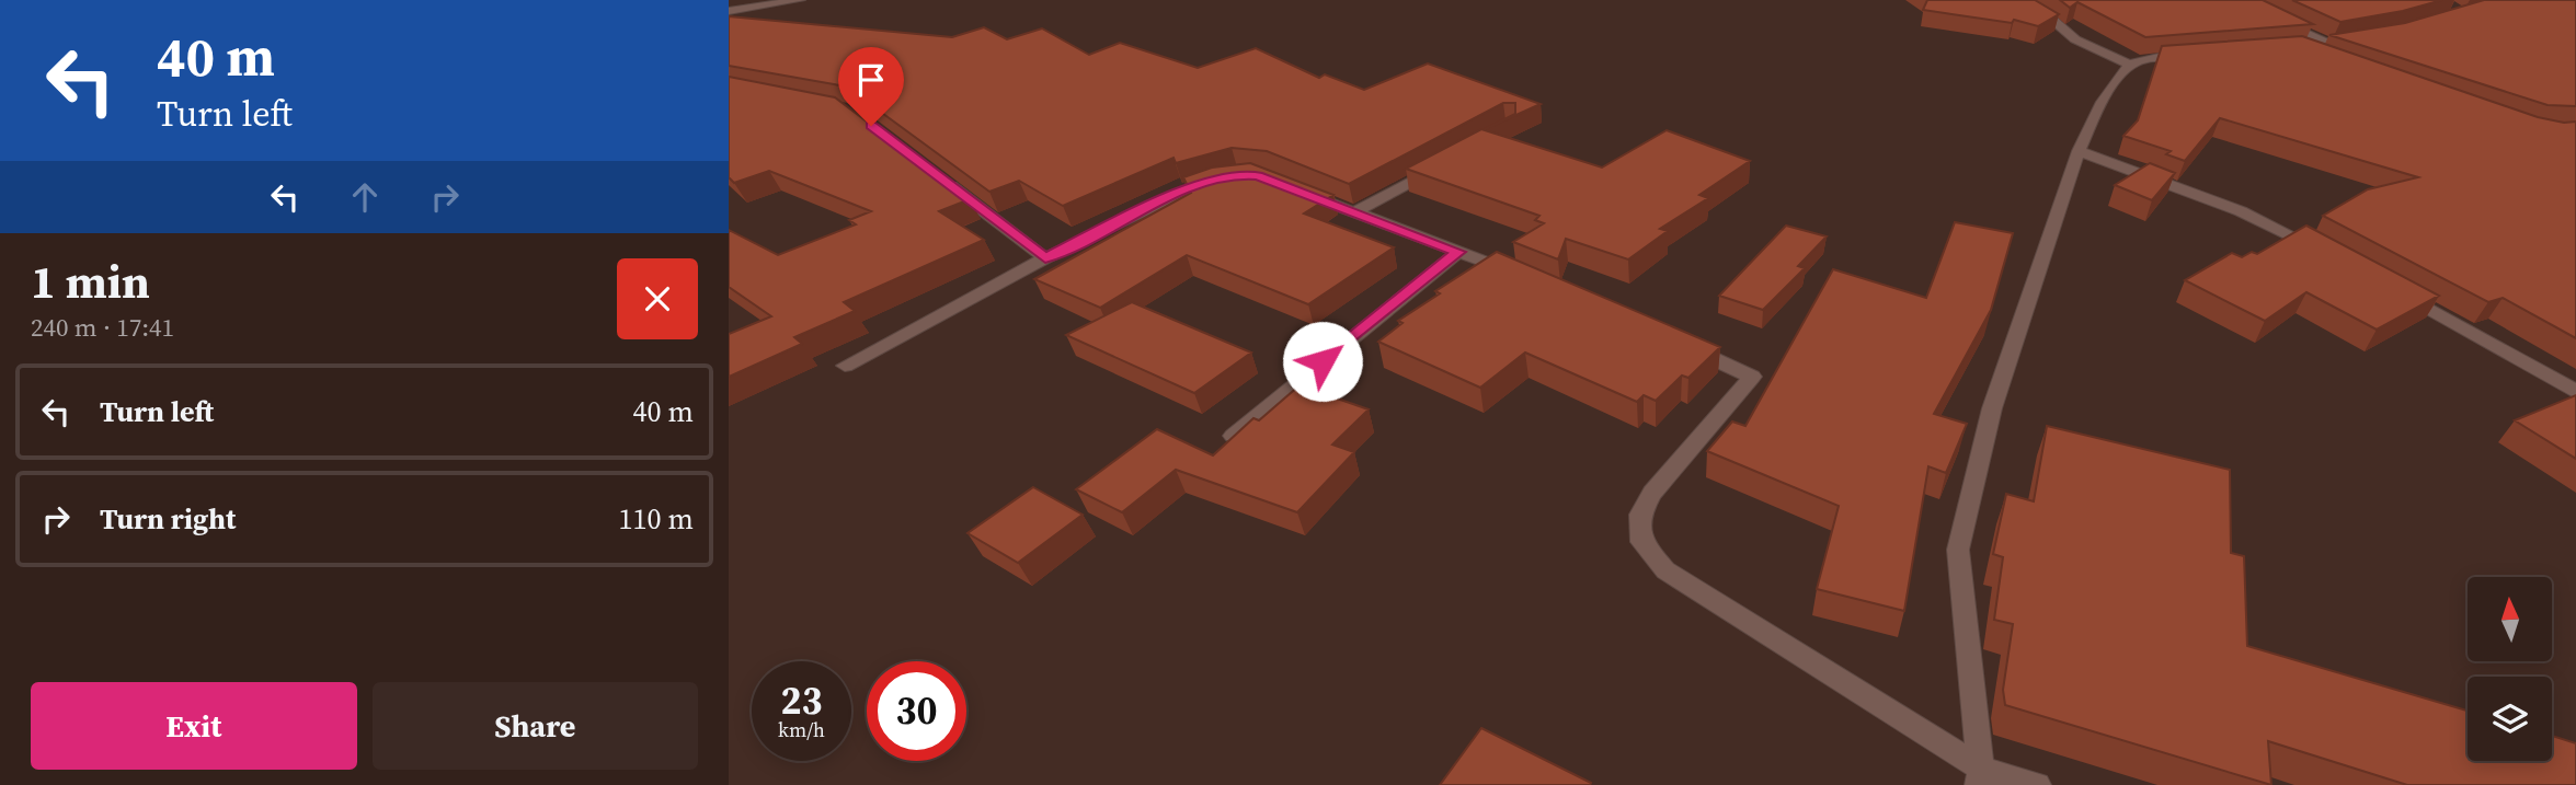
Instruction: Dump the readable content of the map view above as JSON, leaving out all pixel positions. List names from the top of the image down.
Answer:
{
  "north": "top",
  "page": {
    "turn": ["40 m", "Turn left"],
    "heading": ["1 min", "240 m · 17:41"],
    "list": [
      {
        "name": "Turn left",
        "value": "40 m"
      },
      {
        "name": "Turn right",
        "value": "110 m"
      }
    ],
    "speed": "23 km/h",
    "limit": "30",
    "buttons": ["Exit", "Share"]
  }
}
